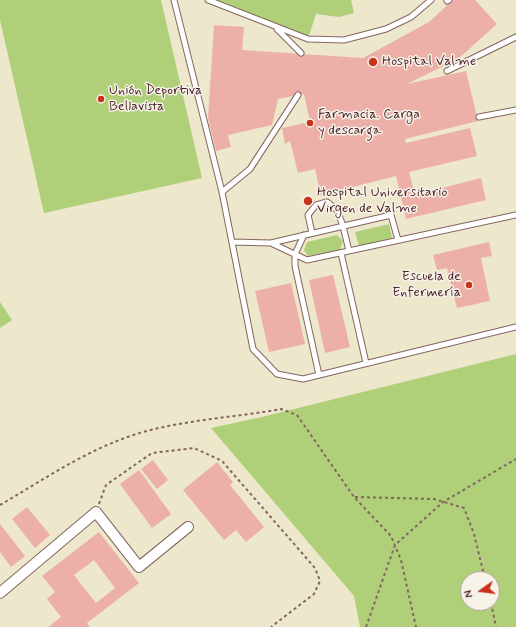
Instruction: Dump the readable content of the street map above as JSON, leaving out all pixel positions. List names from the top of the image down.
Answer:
{
  "places": [
    "Hospital Valme",
    "Unión Deportiva Bellavista",
    "Farmacia. Carga y descarga",
    "Hospital Universitario Virgen de Valme",
    "Escuela de Enfermería"
  ],
  "north": "left"
}
